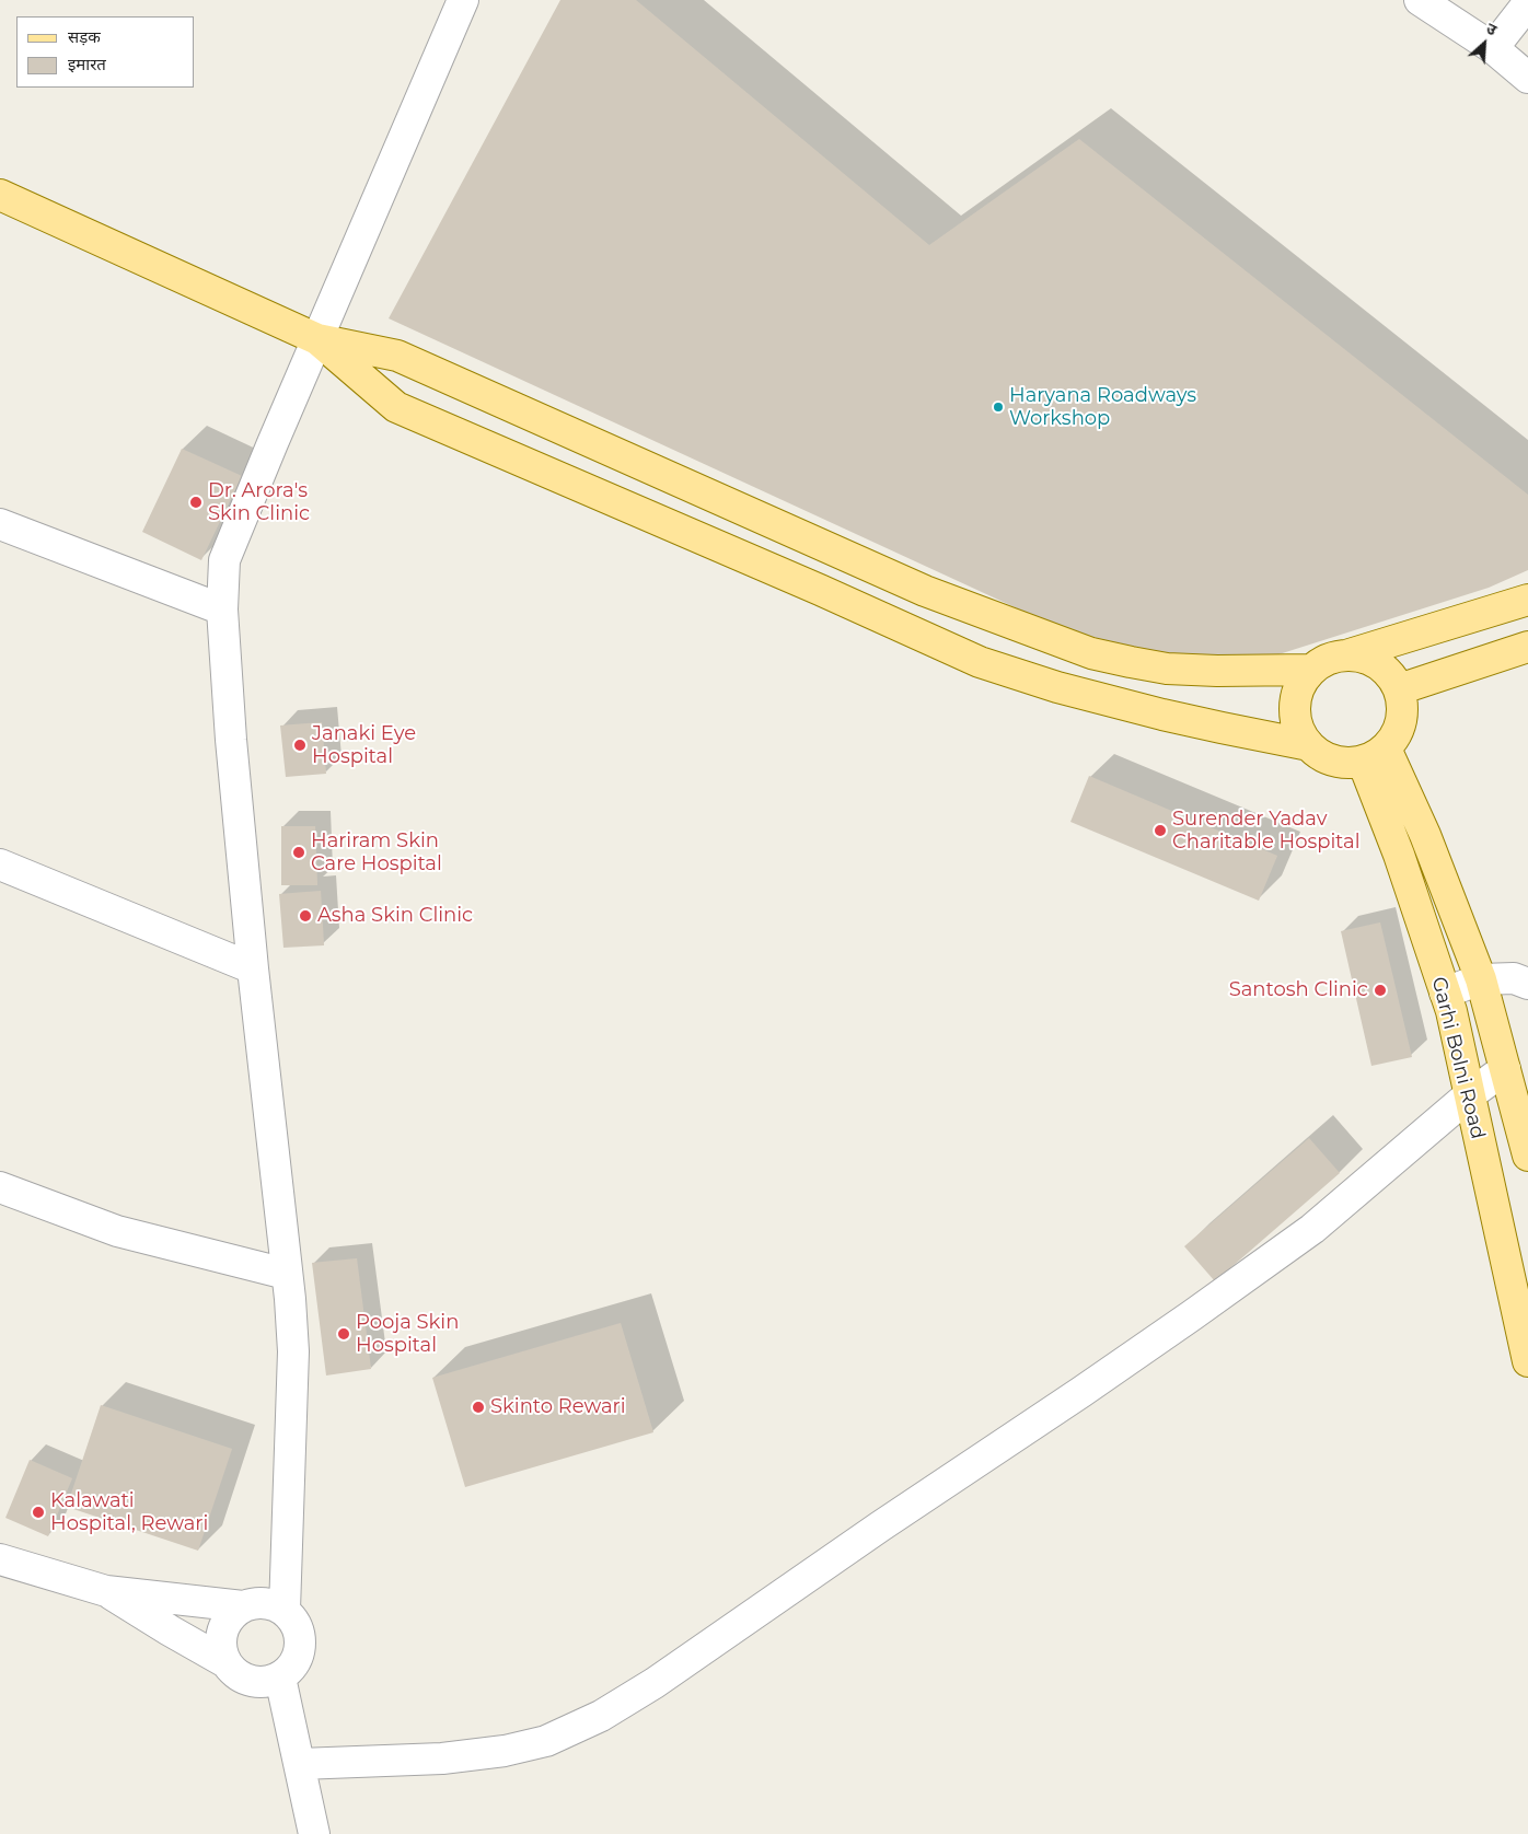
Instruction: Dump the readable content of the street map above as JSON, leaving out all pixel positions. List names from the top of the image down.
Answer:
{
  "streets": {
    "main road": ["Garhi Bolni Road"]
  },
  "places": [
    "Haryana Roadways Workshop",
    "Dr. Arora's Skin Clinic",
    "Janaki Eye Hospital",
    "Surender Yadav Charitable Hospital",
    "Hariram Skin Care Hospital",
    "Asha Skin Clinic",
    "Santosh Clinic",
    "Pooja Skin Hospital",
    "Skinto Rewari",
    "Kalawati Hospital, Rewari"
  ],
  "legend": ["सड़क", "इमारत"],
  "north": "top right"
}
